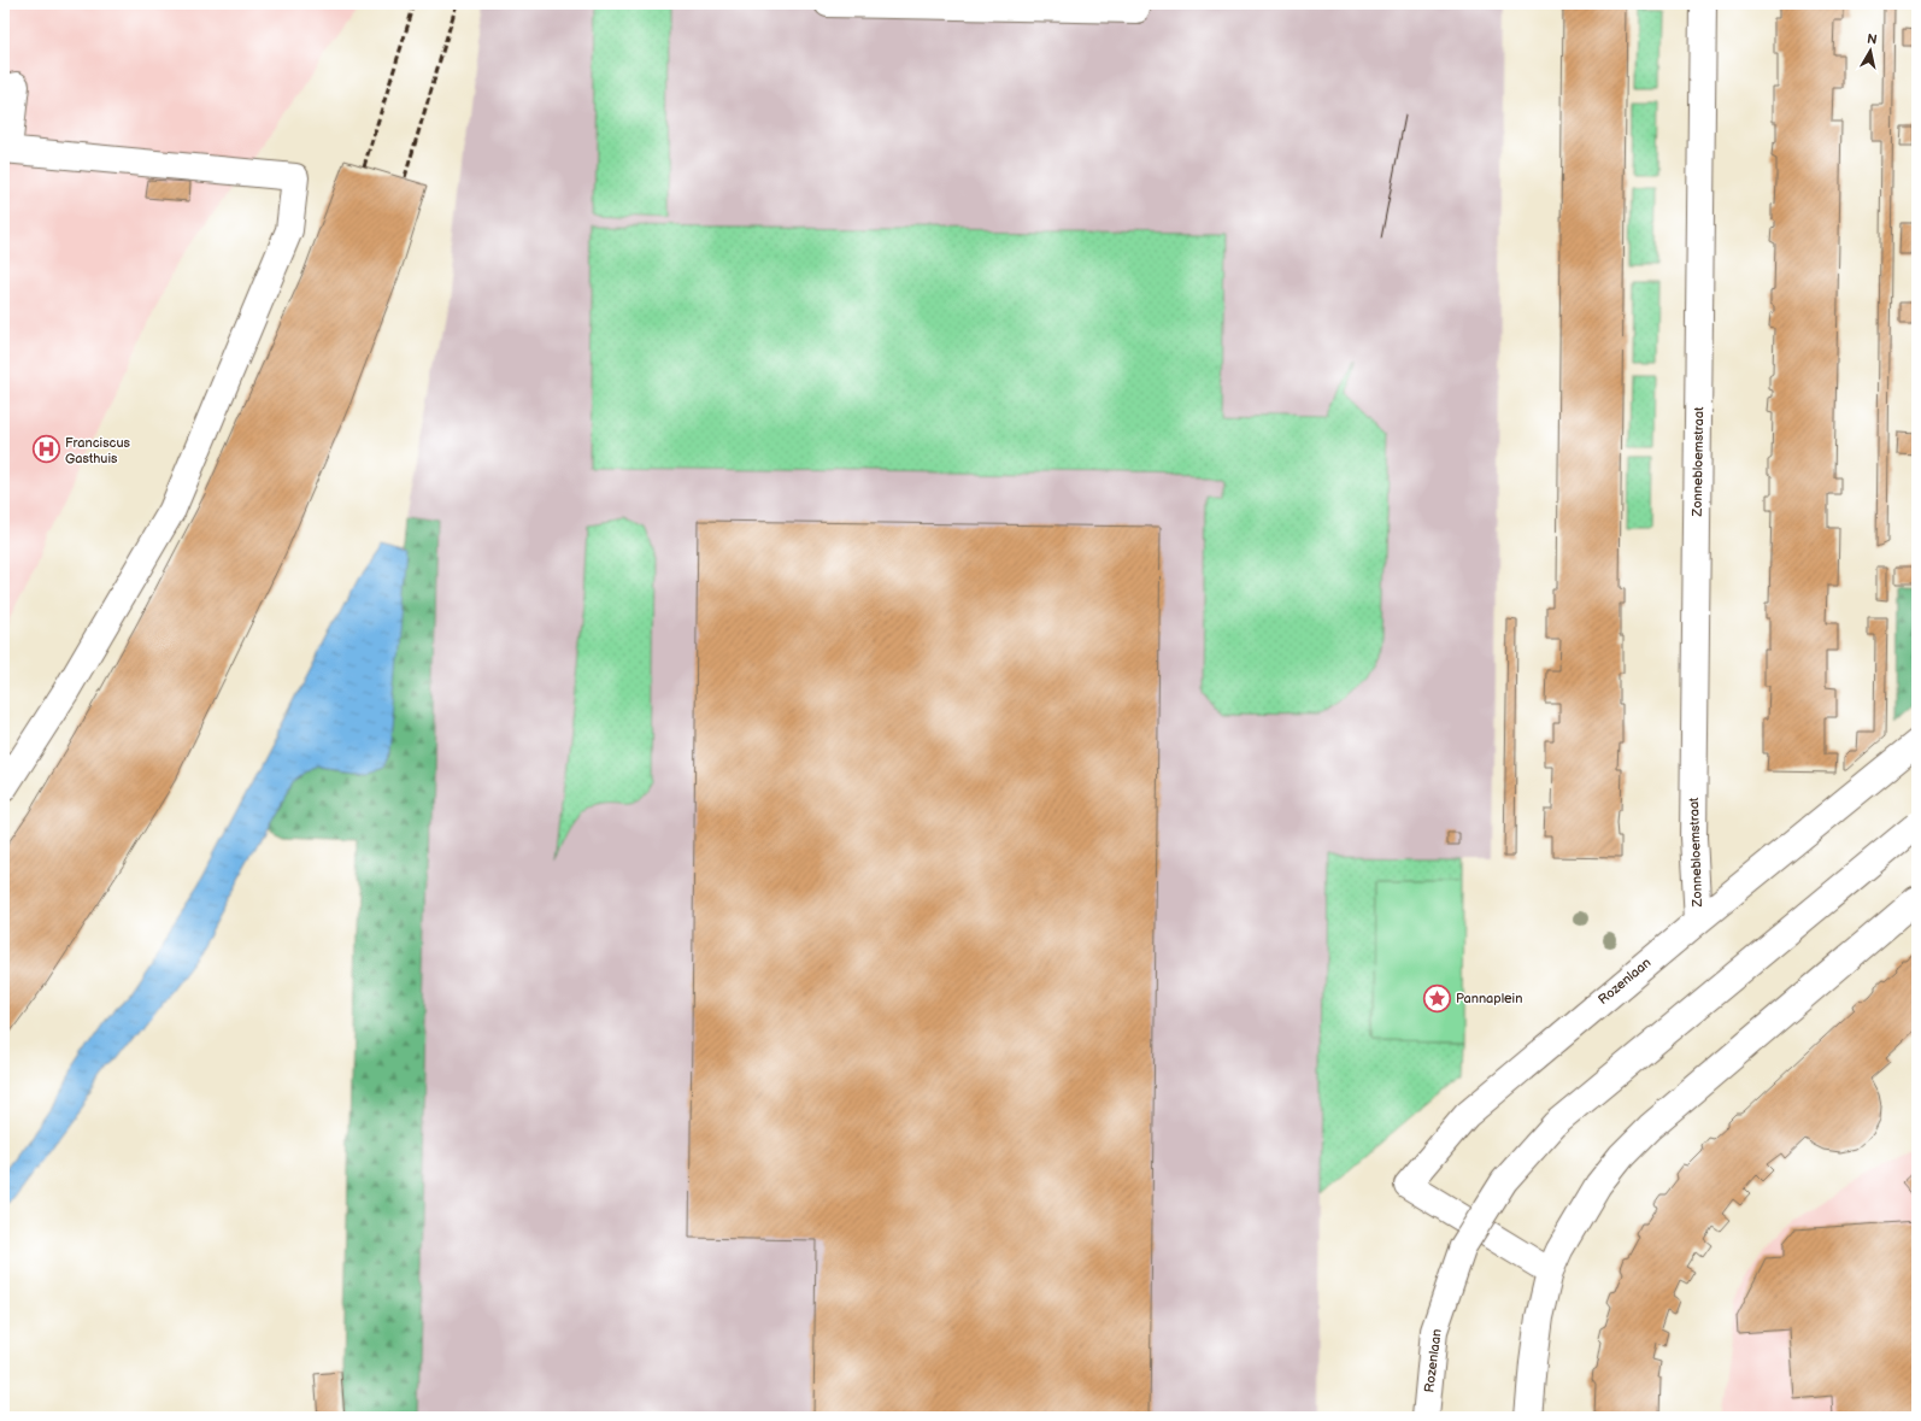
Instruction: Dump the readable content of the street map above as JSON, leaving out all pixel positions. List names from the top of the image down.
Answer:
{
  "streets": {
    "street": ["Zonnebloemstraat", "Rozenlaan"]
  },
  "crossings": [
    ["Zonnebloemstraat", "Rozenlaan"]
  ],
  "places": {
    "hospital": ["Franciscus Gasthuis"],
    "place": ["Pannaplein"]
  },
  "north": "top"
}
